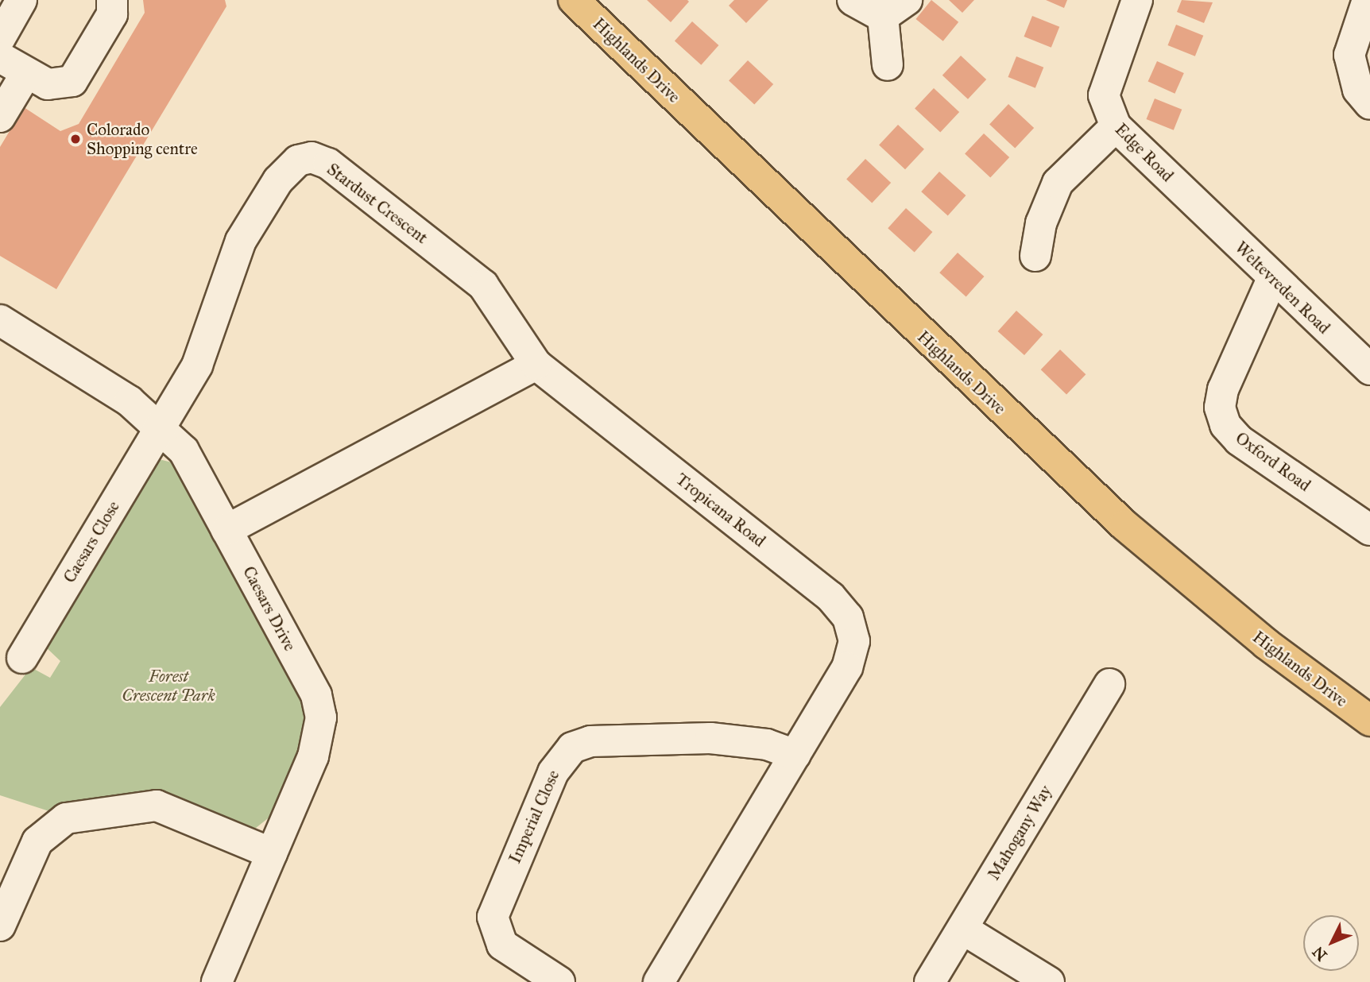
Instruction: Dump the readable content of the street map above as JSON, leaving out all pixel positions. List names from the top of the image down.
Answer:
{
  "streets": {
    "main road": ["Highlands Drive"],
    "street": [
      "Edge Road",
      "Stardust Crescent",
      "Weltevreden Road",
      "Oxford Road",
      "Tropicana Road",
      "Caesars Close",
      "Caesars Drive",
      "Imperial Close",
      "Mahogany Way"
    ]
  },
  "crossings": [
    ["Edge Road", "Weltevreden Road"],
    ["Stardust Crescent", "Tropicana Road"],
    ["Stardust Crescent", "Caesars Close"],
    ["Stardust Crescent", "Caesars Drive"],
    ["Weltevreden Road", "Oxford Road"],
    ["Tropicana Road", "Imperial Close"],
    ["Caesars Close", "Caesars Drive"]
  ],
  "parks": ["Forest Crescent Park"],
  "places": ["Colorado Shopping centre"],
  "north": "bottom left"
}
